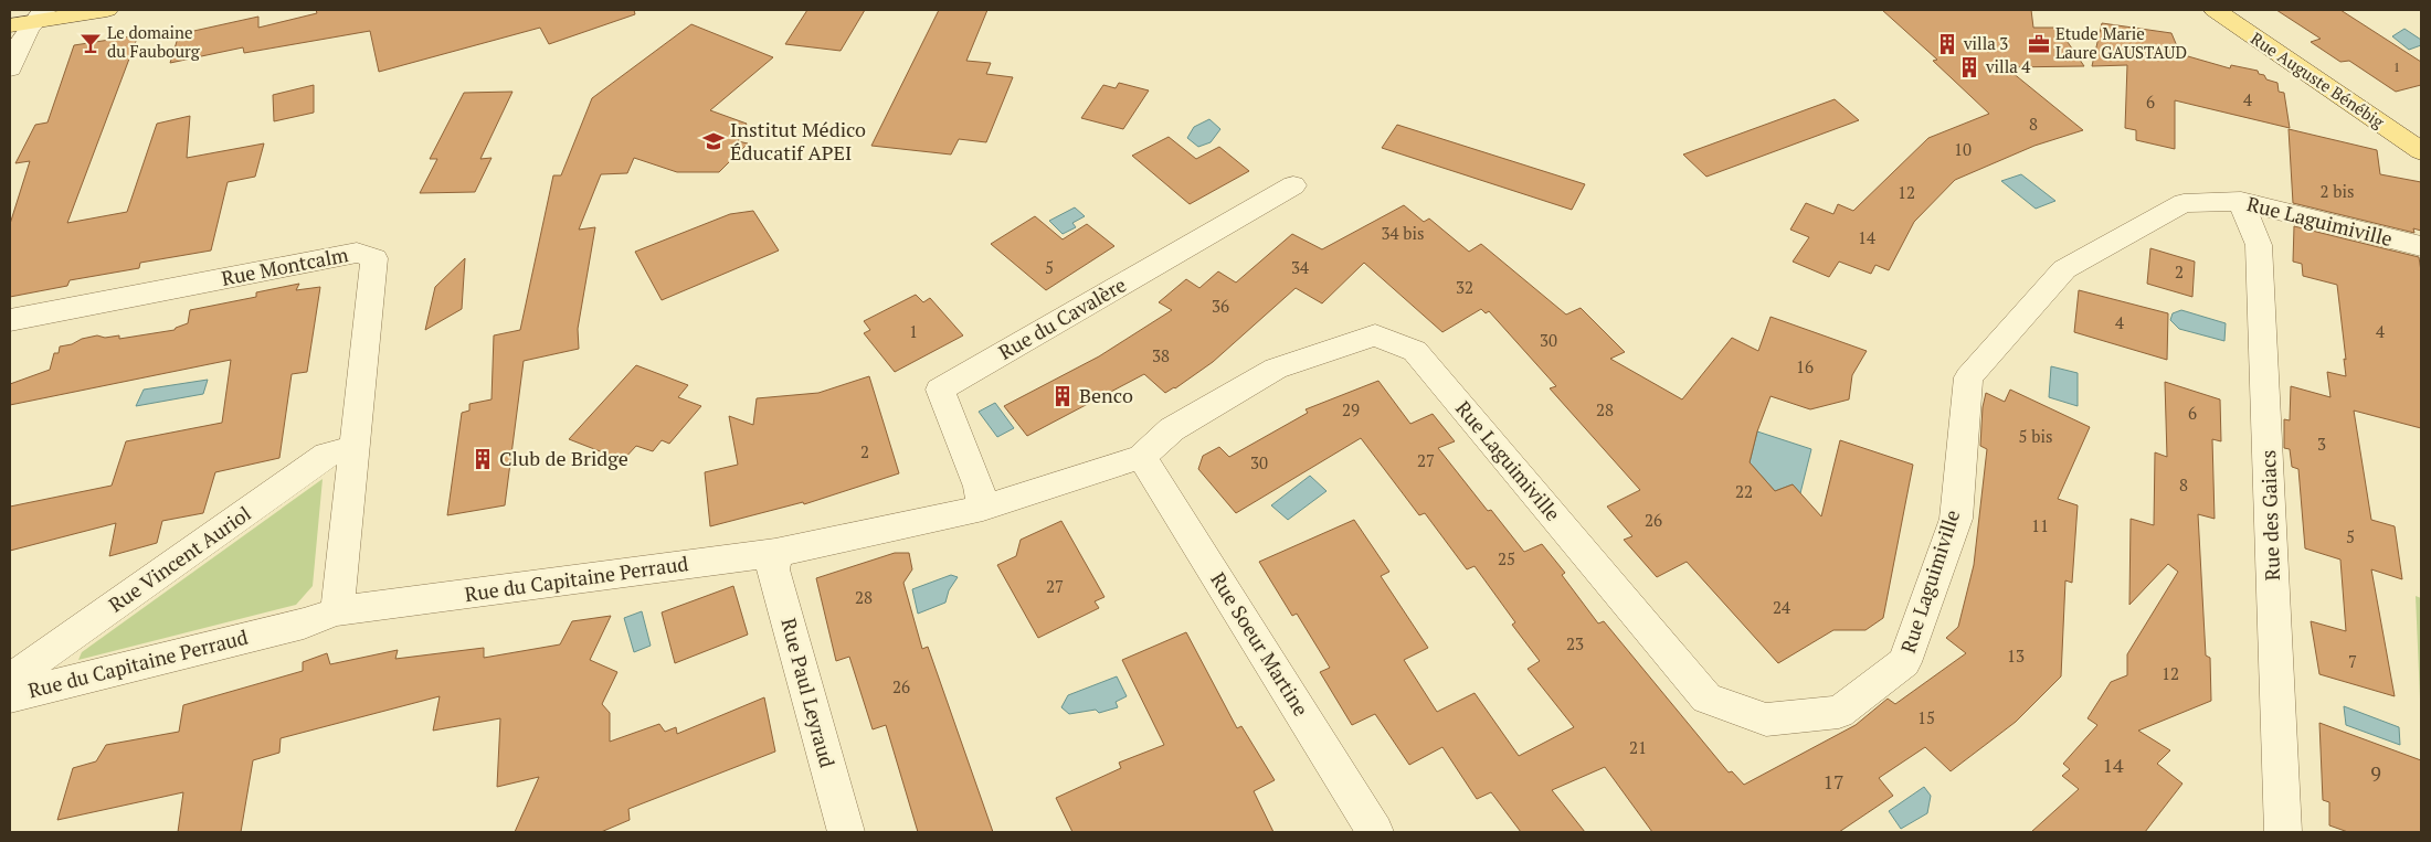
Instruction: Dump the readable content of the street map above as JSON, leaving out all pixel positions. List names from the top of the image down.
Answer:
{
  "streets": {
    "main road": ["Rue Auguste Bénébig"],
    "street": [
      "Rue Laguimiville",
      "Rue Montcalm",
      "Rue du Cavalère",
      "Rue des Gaiacs",
      "Rue Vincent Auriol",
      "Rue du Capitaine Perraud",
      "Rue Soeur Martine",
      "Rue Paul Leyraud"
    ]
  },
  "crossings": [
    ["Rue Laguimiville", "Rue des Gaiacs"],
    ["Rue Laguimiville", "Rue du Capitaine Perraud"],
    ["Rue Laguimiville", "Rue Soeur Martine"],
    ["Rue Montcalm", "Rue Vincent Auriol"],
    ["Rue Montcalm", "Rue du Capitaine Perraud"],
    ["Rue du Cavalère", "Rue du Capitaine Perraud"],
    ["Rue du Capitaine Perraud", "Rue Soeur Martine"],
    ["Rue du Capitaine Perraud", "Rue Paul Leyraud"]
  ],
  "places": {
    "bar": ["Le domaine du Faubourg"],
    "building": [
      "villa 3",
      "villa 4",
      "Benco",
      "Club de Bridge"
    ],
    "office": ["Etude Marie Laure GAUSTAUD"],
    "school or university": ["Institut Médico Éducatif APEI"]
  },
  "house_numbers": [
    "1",
    "4",
    "6",
    "8",
    "10",
    "2 bis",
    "12",
    "34 bis",
    "14",
    "5",
    "34",
    "2",
    "32",
    "36",
    "4",
    "1",
    "4",
    "30",
    "38",
    "16",
    "29",
    "28",
    "6",
    "5 bis",
    "3",
    "2",
    "27",
    "30",
    "8",
    "22",
    "26",
    "11",
    "5",
    "25",
    "27",
    "28",
    "24",
    "23",
    "13",
    "7",
    "12",
    "26",
    "15",
    "21",
    "14",
    "9",
    "17"
  ]
}
